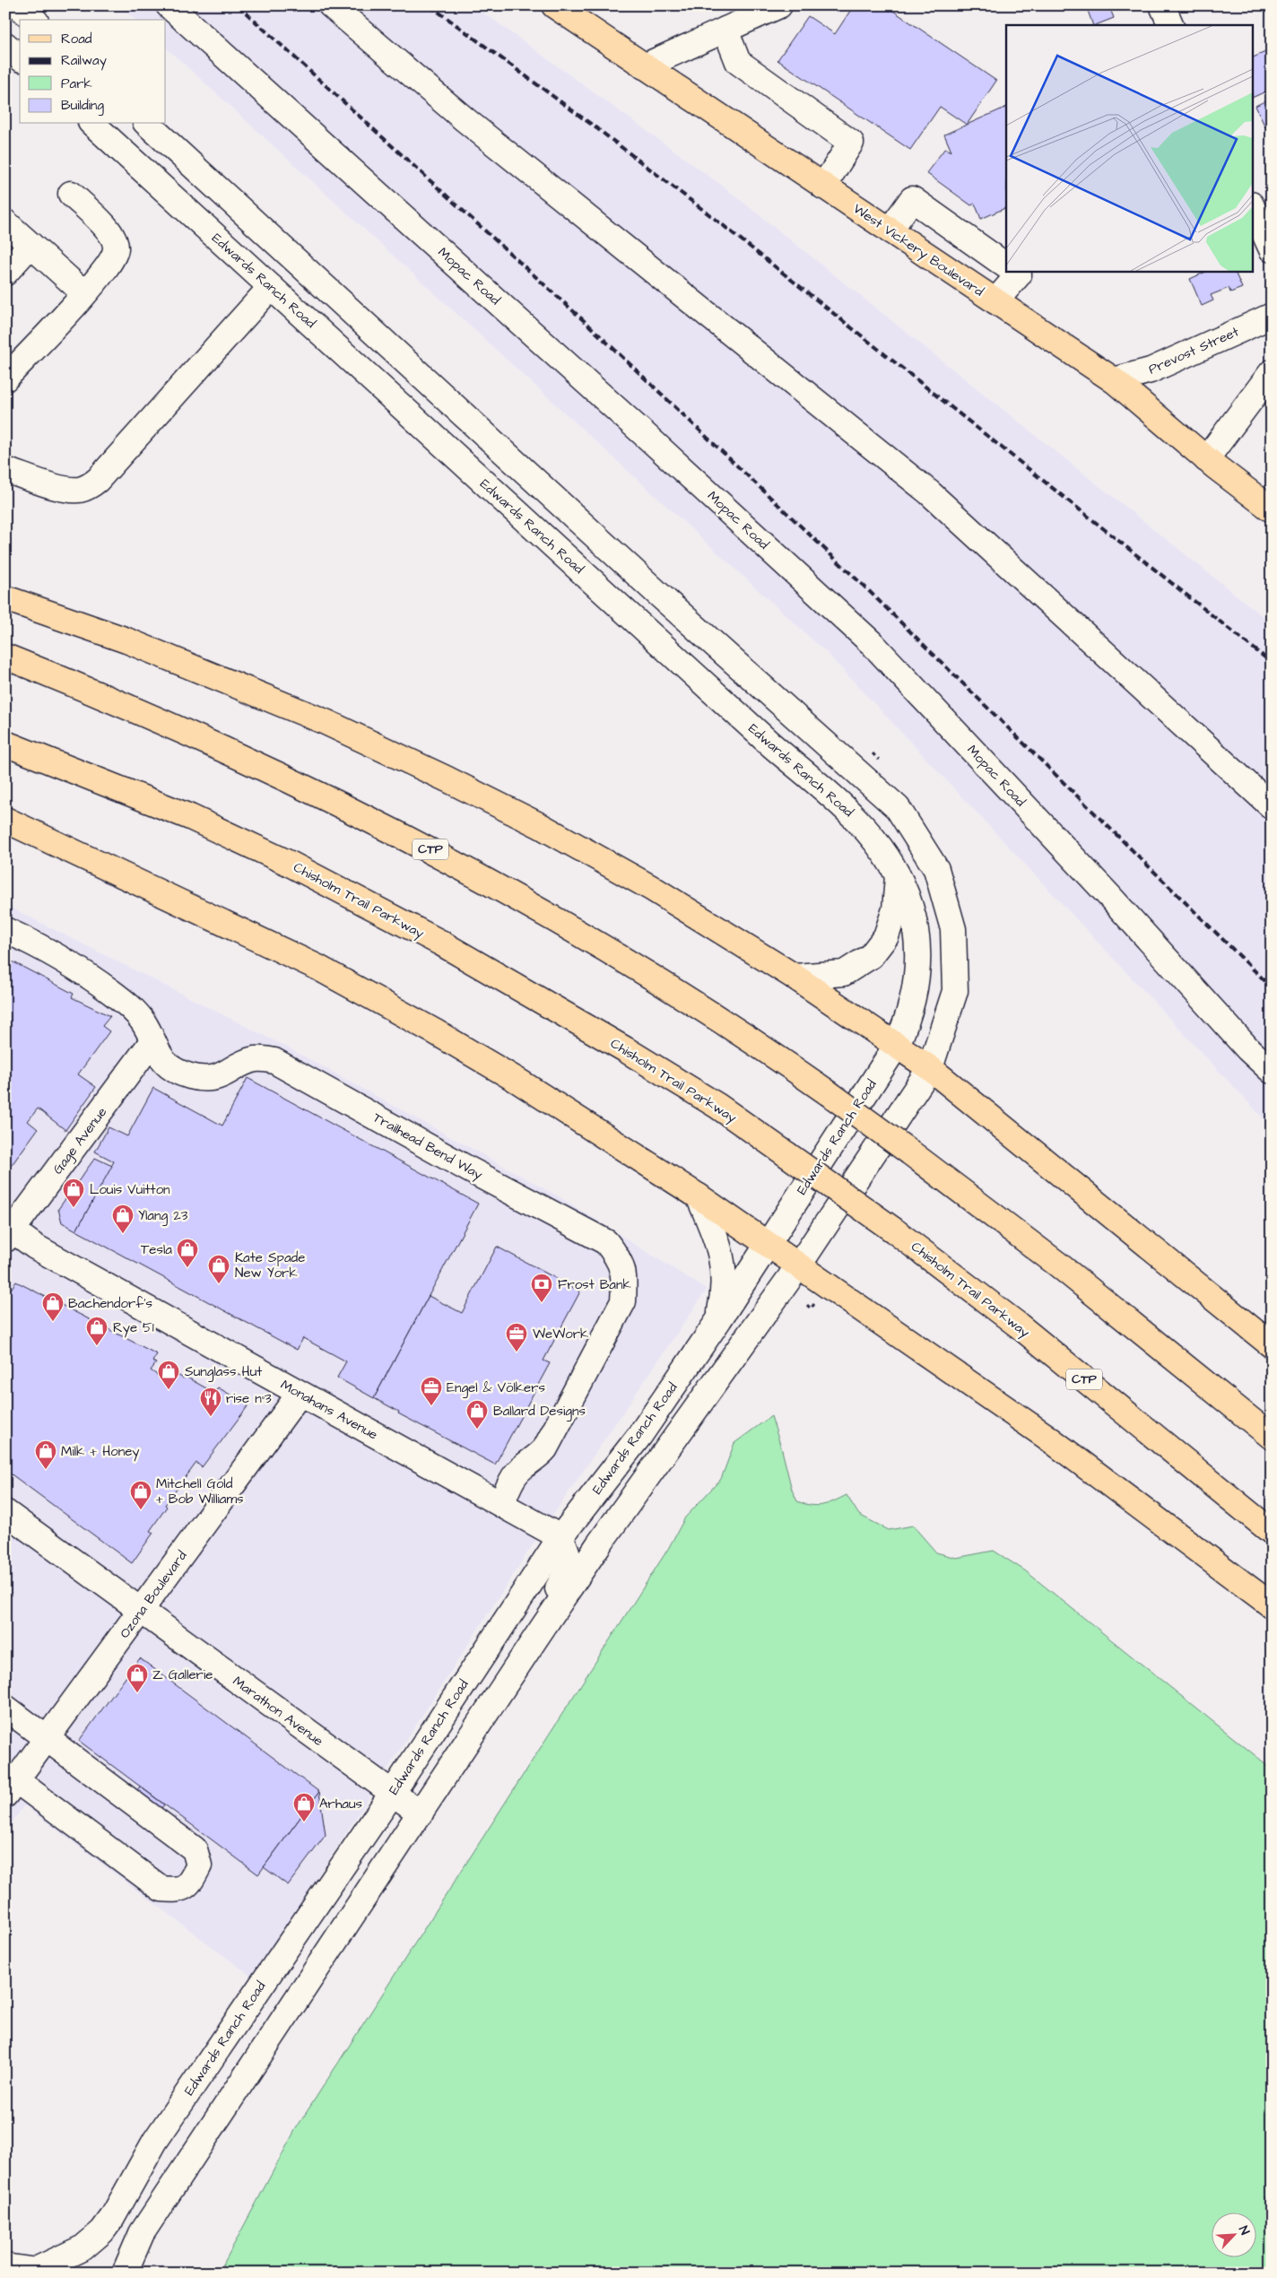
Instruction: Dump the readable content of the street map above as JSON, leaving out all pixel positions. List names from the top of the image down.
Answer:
{
  "streets": {
    "main road": ["West Vickery Boulevard", "CTP", "Chisholm Trail Parkway"],
    "street": [
      "Mopac Road",
      "Edwards Ranch Road",
      "Prevost Street",
      "Gage Avenue",
      "Trailhead Bend Way",
      "Monahans Avenue",
      "Ozona Boulevard",
      "Marathon Avenue"
    ]
  },
  "crossings": [
    ["West Vickery Boulevard", "Prevost Street"],
    ["Edwards Ranch Road", "Monahans Avenue"],
    ["Edwards Ranch Road", "Marathon Avenue"],
    ["Gage Avenue", "Trailhead Bend Way"],
    ["Gage Avenue", "Monahans Avenue"],
    ["Trailhead Bend Way", "Monahans Avenue"],
    ["Monahans Avenue", "Ozona Boulevard"],
    ["Ozona Boulevard", "Marathon Avenue"]
  ],
  "places": {
    "shop": [
      "Louis Vuitton",
      "Ylang 23",
      "Tesla",
      "Kate Spade New York",
      "Bachendorf’s",
      "Rye 51",
      "Sunglass Hut",
      "Ballard Designs",
      "Milk + Honey",
      "Mitchell Gold + Bob Williams",
      "Z Gallerie",
      "Arhaus"
    ],
    "bank": ["Frost Bank"],
    "office": ["WeWork", "Engel & Völkers"],
    "restaurant": ["rise n°3"]
  },
  "legend": [
    "Road",
    "Railway",
    "Park",
    "Building"
  ],
  "north": "top right"
}
